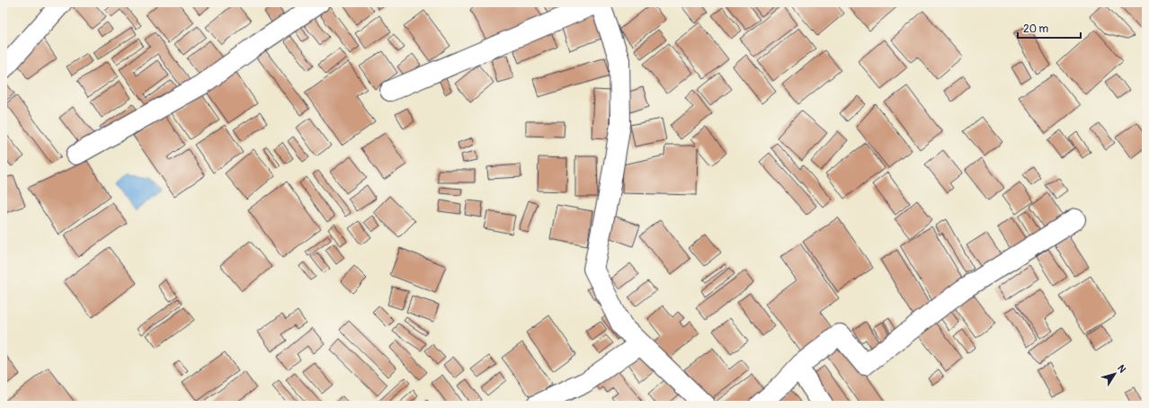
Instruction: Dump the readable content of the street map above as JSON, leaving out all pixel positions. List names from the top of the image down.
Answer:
{
  "scale_bar": "20 m",
  "north": "top right"
}
